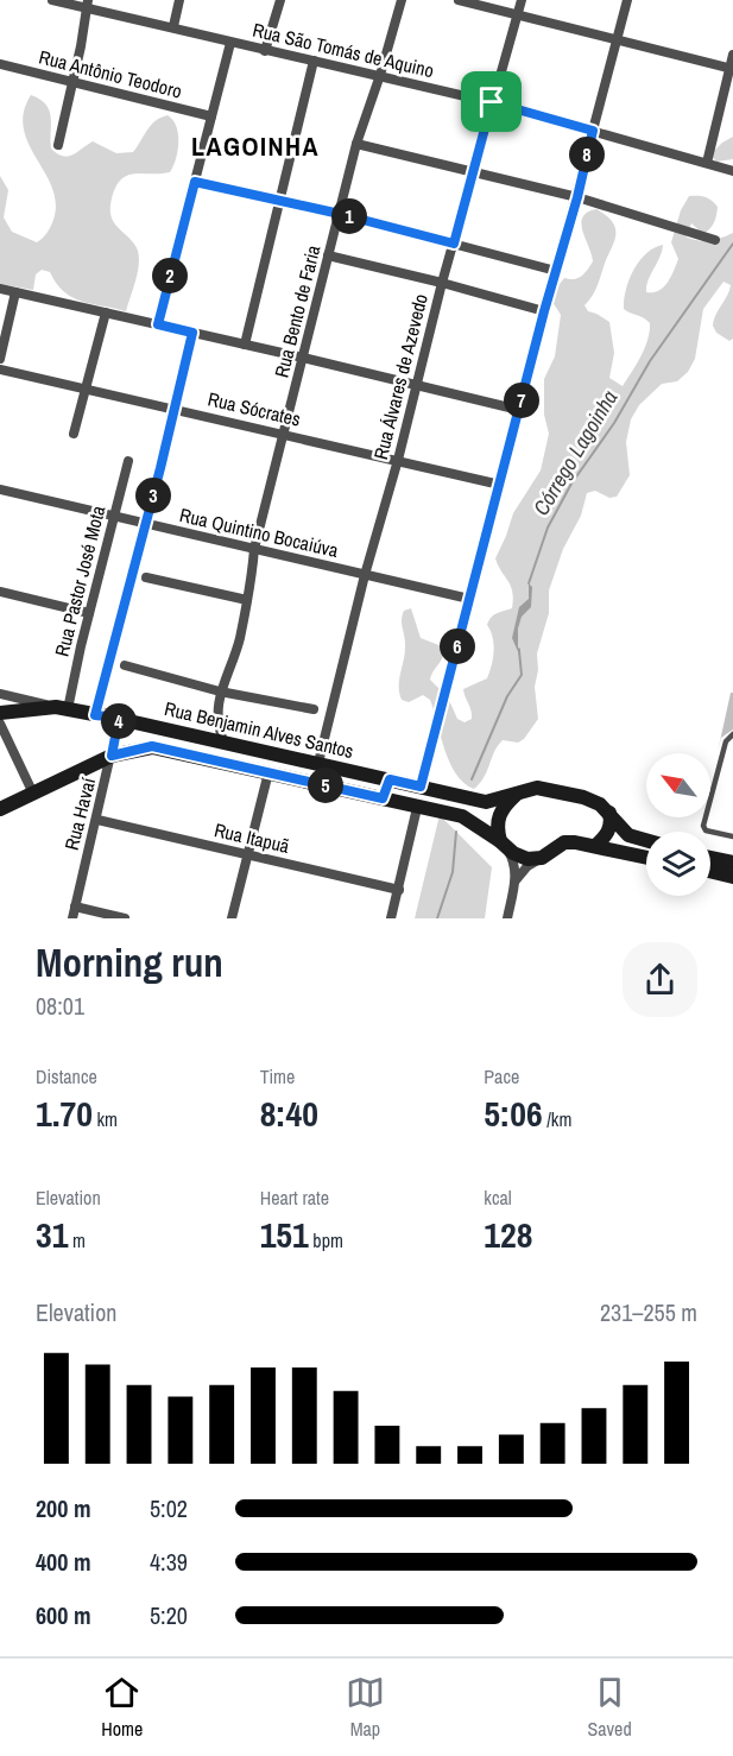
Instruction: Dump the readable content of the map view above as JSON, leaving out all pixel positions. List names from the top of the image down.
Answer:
{
  "streets": {
    "main road": ["Rua Benjamin Alves Santos"],
    "street": [
      "Rua São Tomás de Aquino",
      "Rua Antônio Teodoro",
      "Rua Bento de Faria",
      "Rua Álvares de Azevedo",
      "Rua Sócrates",
      "Rua Quintino Bocaiúva",
      "Rua Pastor José Mota",
      "Rua Havaí",
      "Rua Itapuã"
    ]
  },
  "crossings": [
    ["Rua São Tomás de Aquino", "Rua Bento de Faria"],
    ["Rua São Tomás de Aquino", "Rua Álvares de Azevedo"],
    ["Rua Bento de Faria", "Rua Sócrates"],
    ["Rua Bento de Faria", "Rua Quintino Bocaiúva"],
    ["Rua Álvares de Azevedo", "Rua Sócrates"],
    ["Rua Álvares de Azevedo", "Rua Quintino Bocaiúva"],
    ["Rua Álvares de Azevedo", "Rua Benjamin Alves Santos"],
    ["Rua Quintino Bocaiúva", "Rua Pastor José Mota"],
    ["Rua Pastor José Mota", "Rua Benjamin Alves Santos"],
    ["Rua Benjamin Alves Santos", "Rua Havaí"],
    ["Rua Havaí", "Rua Itapuã"]
  ],
  "districts": ["LAGOINHA"],
  "water": ["Córrego Lagoinha"],
  "north": "top left",
  "page": {
    "pins": [
      "8",
      "1",
      "2",
      "7",
      "3",
      "6",
      "4",
      "5"
    ],
    "heading": ["Morning run", "08:01"],
    "stats": [
      ["Distance", "1.70 km"],
      ["Time", "8:40"],
      ["Pace", "5:06 /km"],
      ["Elevation", "31 m"],
      ["Heart rate", "151 bpm"],
      ["kcal", "128"]
    ],
    "chart": ["Elevation", "231–255 m"],
    "list": [
      {
        "name": "200 m",
        "note": "5:02"
      },
      {
        "name": "400 m",
        "note": "4:39"
      },
      {
        "name": "600 m",
        "note": "5:20"
      }
    ],
    "tabs": ["Home", "Map", "Saved"]
  }
}
